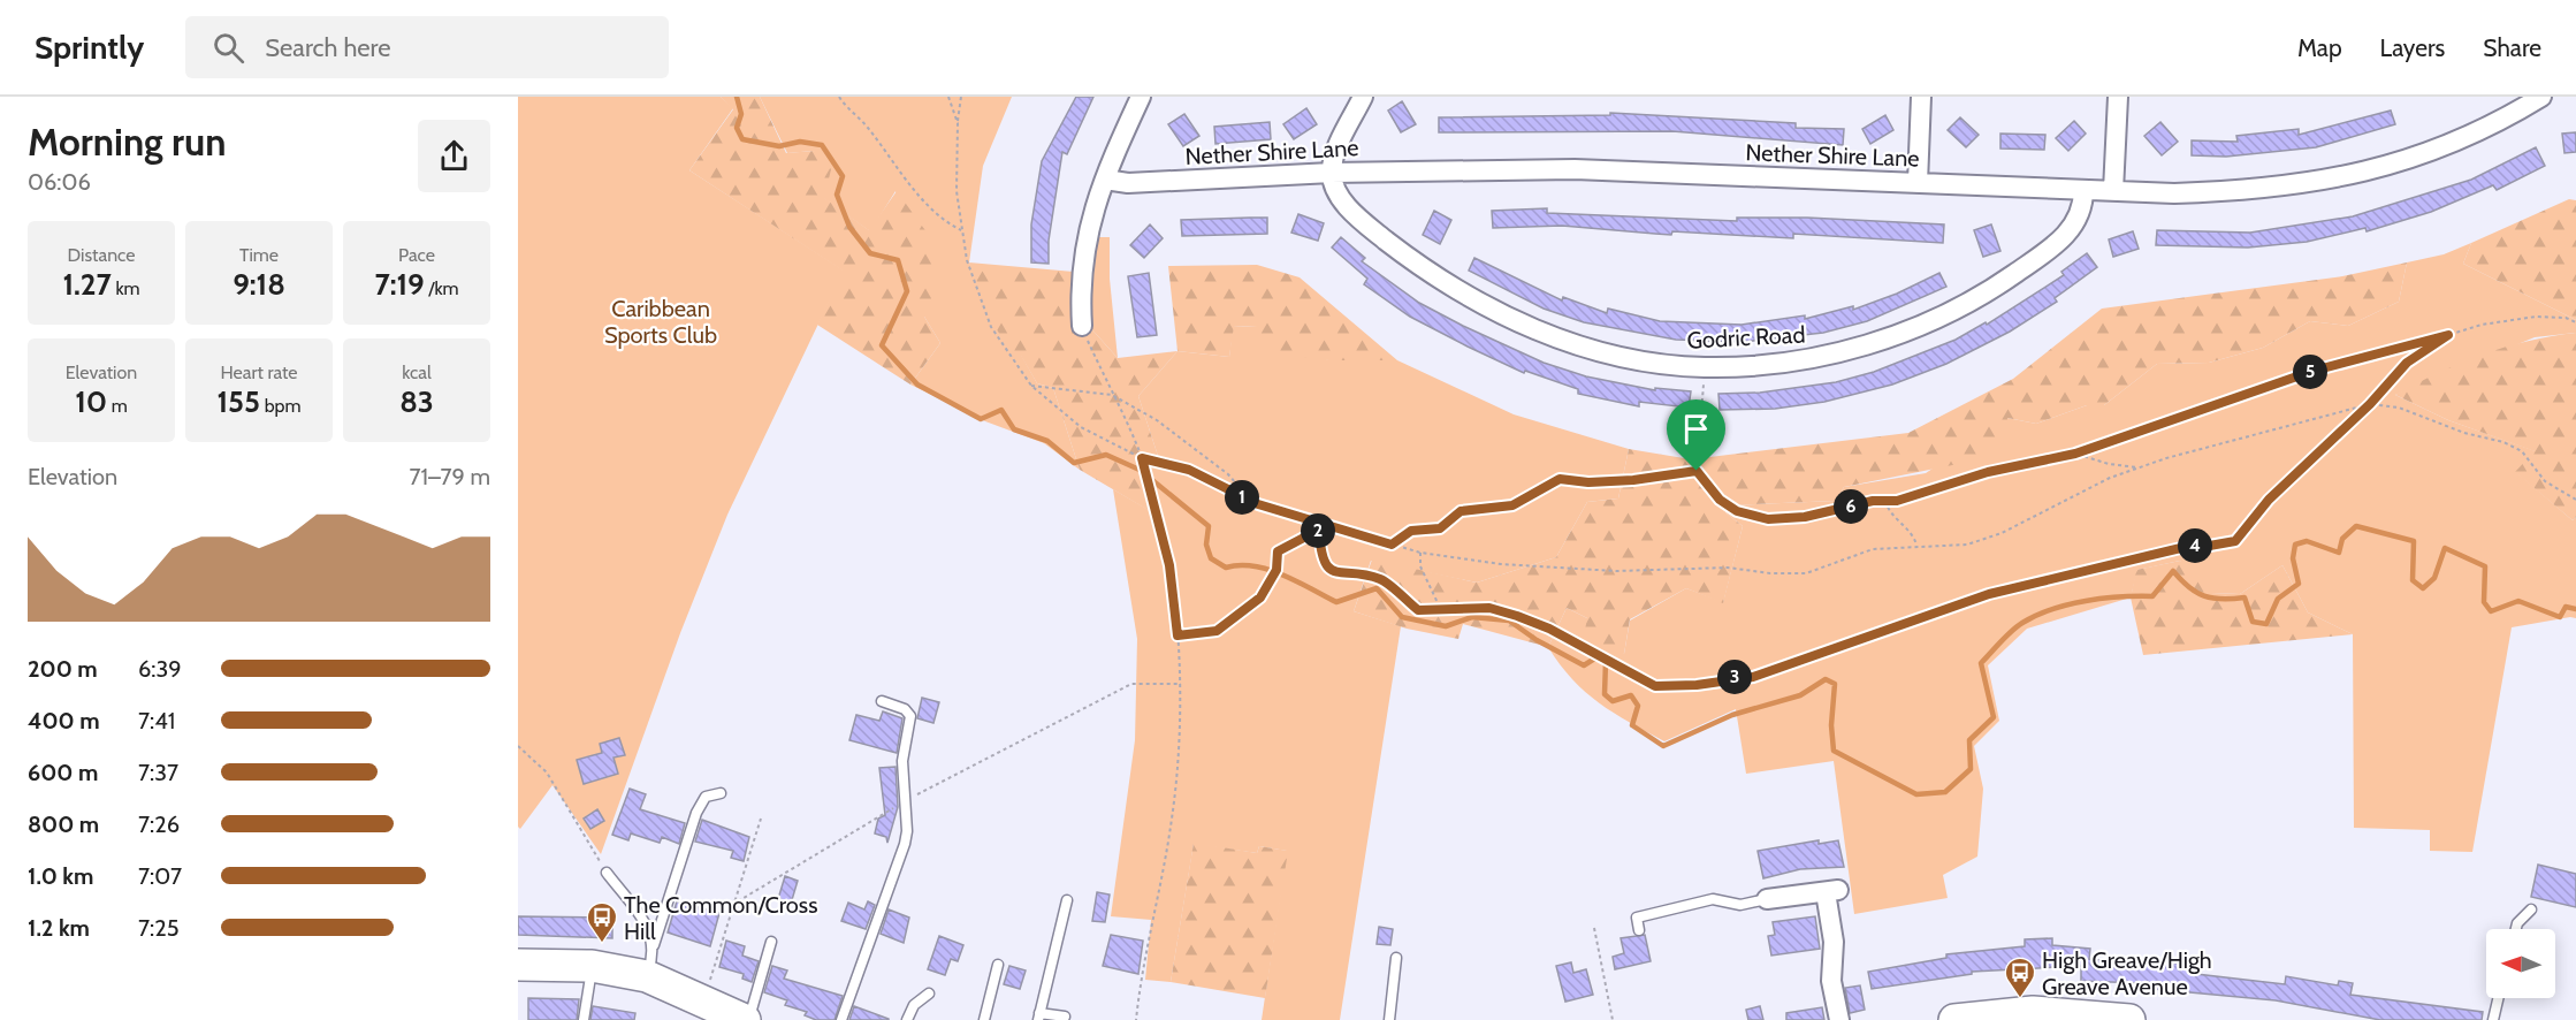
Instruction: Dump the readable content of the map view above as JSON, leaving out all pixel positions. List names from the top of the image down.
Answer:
{
  "streets": {
    "street": ["Nether Shire Lane", "Godric Road"]
  },
  "crossings": [
    ["Nether Shire Lane", "Godric Road"]
  ],
  "parks": ["Caribbean Sports Club"],
  "places": {
    "bus stop": ["The Common/Cross Hill", "High Greave/High Greave Avenue"]
  },
  "north": "left",
  "page": {
    "header": "Sprintly",
    "search": "Search here",
    "nav": ["Map", "Layers", "Share"],
    "heading": ["Morning run", "06:06"],
    "stats": [
      ["Distance", "1.27 km"],
      ["Time", "9:18"],
      ["Pace", "7:19 /km"],
      ["Elevation", "10 m"],
      ["Heart rate", "155 bpm"],
      ["kcal", "83"]
    ],
    "pins": [
      "5",
      "1",
      "6",
      "2",
      "4",
      "3"
    ],
    "chart": ["Elevation", "71–79 m"],
    "list": [
      {
        "name": "200 m",
        "note": "6:39"
      },
      {
        "name": "400 m",
        "note": "7:41"
      },
      {
        "name": "600 m",
        "note": "7:37"
      },
      {
        "name": "800 m",
        "note": "7:26"
      },
      {
        "name": "1.0 km",
        "note": "7:07"
      },
      {
        "name": "1.2 km",
        "note": "7:25"
      }
    ]
  }
}
